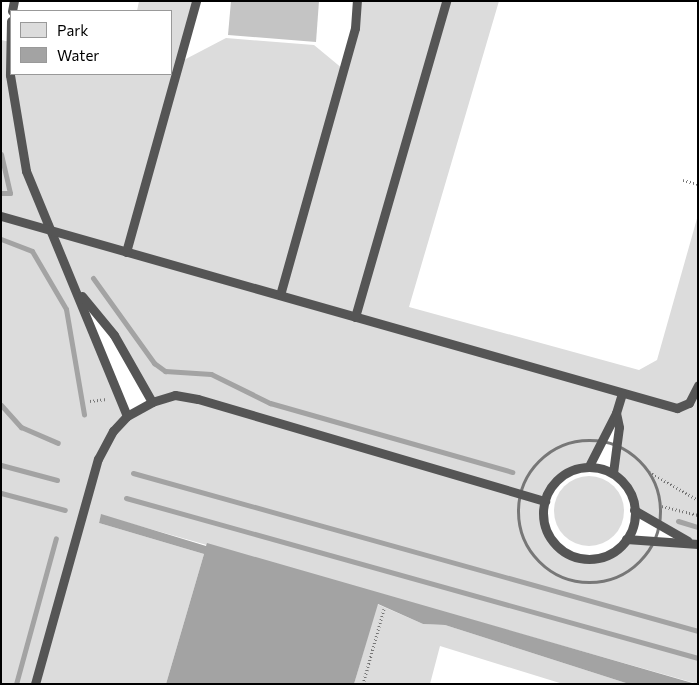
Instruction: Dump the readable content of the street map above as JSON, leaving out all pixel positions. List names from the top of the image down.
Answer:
{
  "legend": ["Park", "Water"]
}
